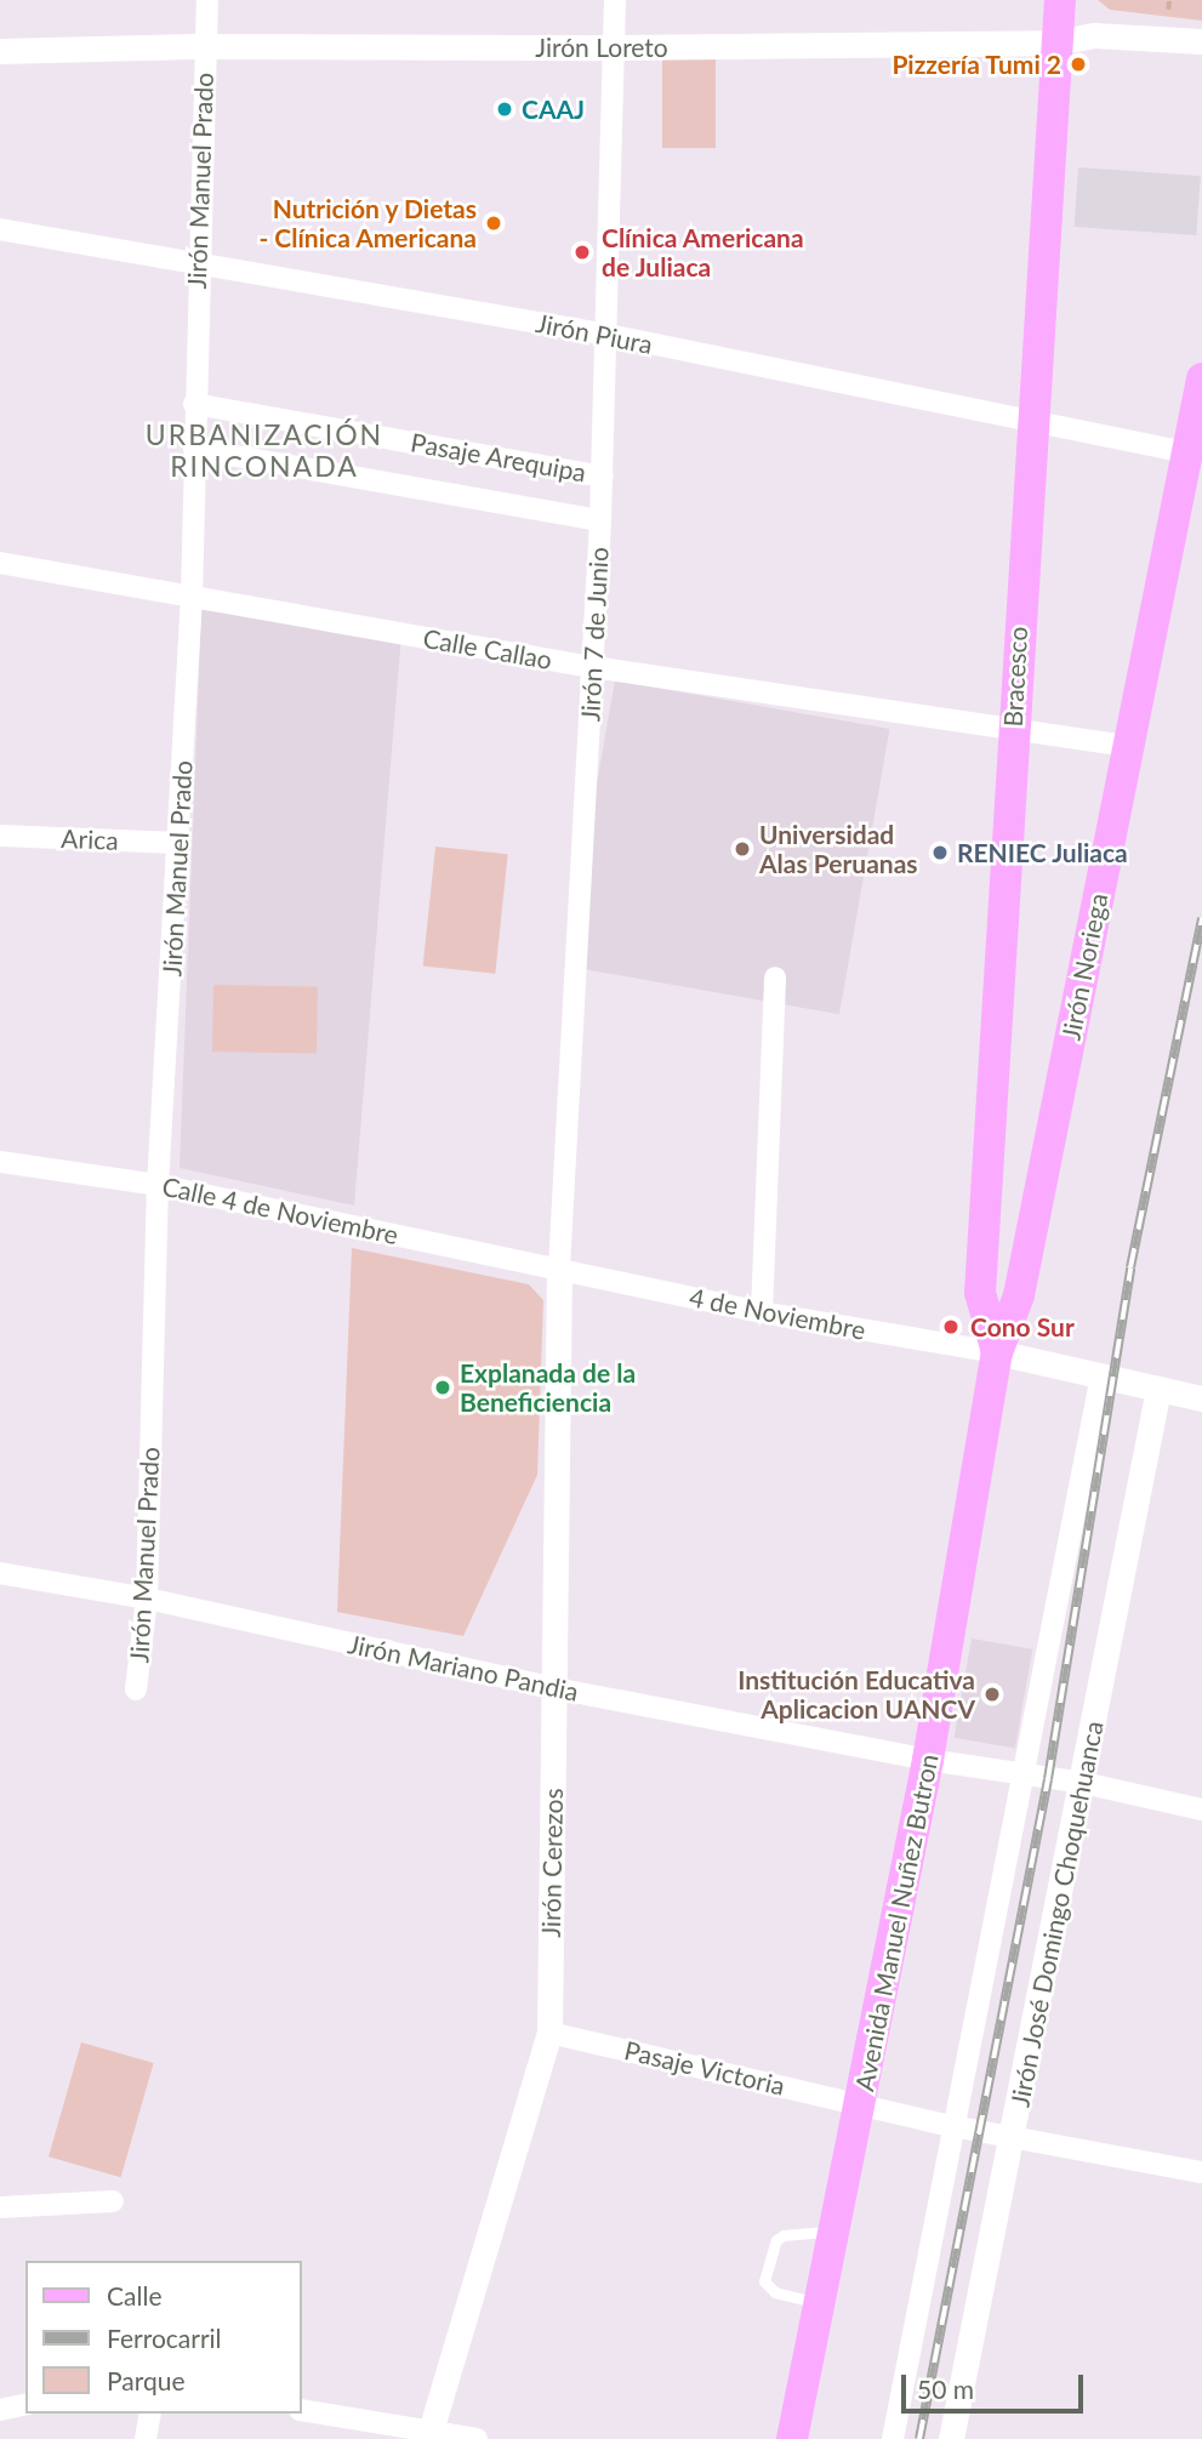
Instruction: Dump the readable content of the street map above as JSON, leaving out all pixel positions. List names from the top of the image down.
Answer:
{
  "streets": {
    "main road": ["Bracesco", "Jirón Noriega", "Avenida Manuel Nuñez Butron"],
    "street": [
      "Jirón Loreto",
      "Jirón Manuel Prado",
      "Jirón Piura",
      "Pasaje Arequipa",
      "Jirón 7 de Junio",
      "Calle Callao",
      "Arica",
      "Calle 4 de Noviembre",
      "4 de Noviembre",
      "Jirón Mariano Pandia",
      "Jirón Cerezos",
      "Jirón José Domingo Choquehuanca",
      "Pasaje Victoria"
    ]
  },
  "crossings": [
    ["Jirón Loreto", "Jirón Manuel Prado"],
    ["Jirón Loreto", "Jirón 7 de Junio"],
    ["Jirón Loreto", "Bracesco"],
    ["Jirón Manuel Prado", "Jirón Piura"],
    ["Jirón Manuel Prado", "Pasaje Arequipa"],
    ["Jirón Manuel Prado", "Calle Callao"],
    ["Jirón Manuel Prado", "Arica"],
    ["Jirón Manuel Prado", "Calle 4 de Noviembre"],
    ["Jirón Manuel Prado", "Jirón Mariano Pandia"],
    ["Jirón Piura", "Jirón 7 de Junio"],
    ["Jirón Piura", "Bracesco"],
    ["Jirón Piura", "Jirón Noriega"],
    ["Pasaje Arequipa", "Jirón 7 de Junio"],
    ["Jirón 7 de Junio", "Calle Callao"],
    ["Jirón 7 de Junio", "Calle 4 de Noviembre"],
    ["Jirón 7 de Junio", "4 de Noviembre"],
    ["Jirón 7 de Junio", "Jirón Cerezos"],
    ["Calle Callao", "Bracesco"],
    ["Calle Callao", "Jirón Noriega"],
    ["Bracesco", "Jirón Noriega"],
    ["Bracesco", "4 de Noviembre"],
    ["Bracesco", "Avenida Manuel Nuñez Butron"],
    ["Jirón Noriega", "4 de Noviembre"],
    ["Jirón Noriega", "Avenida Manuel Nuñez Butron"],
    ["Calle 4 de Noviembre", "4 de Noviembre"],
    ["Calle 4 de Noviembre", "Jirón Cerezos"],
    ["4 de Noviembre", "Jirón Cerezos"],
    ["4 de Noviembre", "Avenida Manuel Nuñez Butron"],
    ["Jirón Mariano Pandia", "Jirón Cerezos"],
    ["Jirón Mariano Pandia", "Jirón José Domingo Choquehuanca"],
    ["Jirón Mariano Pandia", "Avenida Manuel Nuñez Butron"],
    ["Jirón Cerezos", "Pasaje Victoria"],
    ["Jirón José Domingo Choquehuanca", "Pasaje Victoria"],
    ["Avenida Manuel Nuñez Butron", "Pasaje Victoria"]
  ],
  "districts": ["URBANIZACIÓN RINCONADA"],
  "places": [
    "Pizzería Tumi 2",
    "CAAJ",
    "Nutrición y Dietas - Clínica Americana",
    "Clínica Americana de Juliaca",
    "Universidad Alas Peruanas",
    "RENIEC Juliaca",
    "Cono Sur",
    "Explanada de la Beneficiencia",
    "Institución Educativa Aplicacion UANCV"
  ],
  "legend": ["Calle", "Ferrocarril", "Parque"],
  "scale_bar": "50 m"
}
